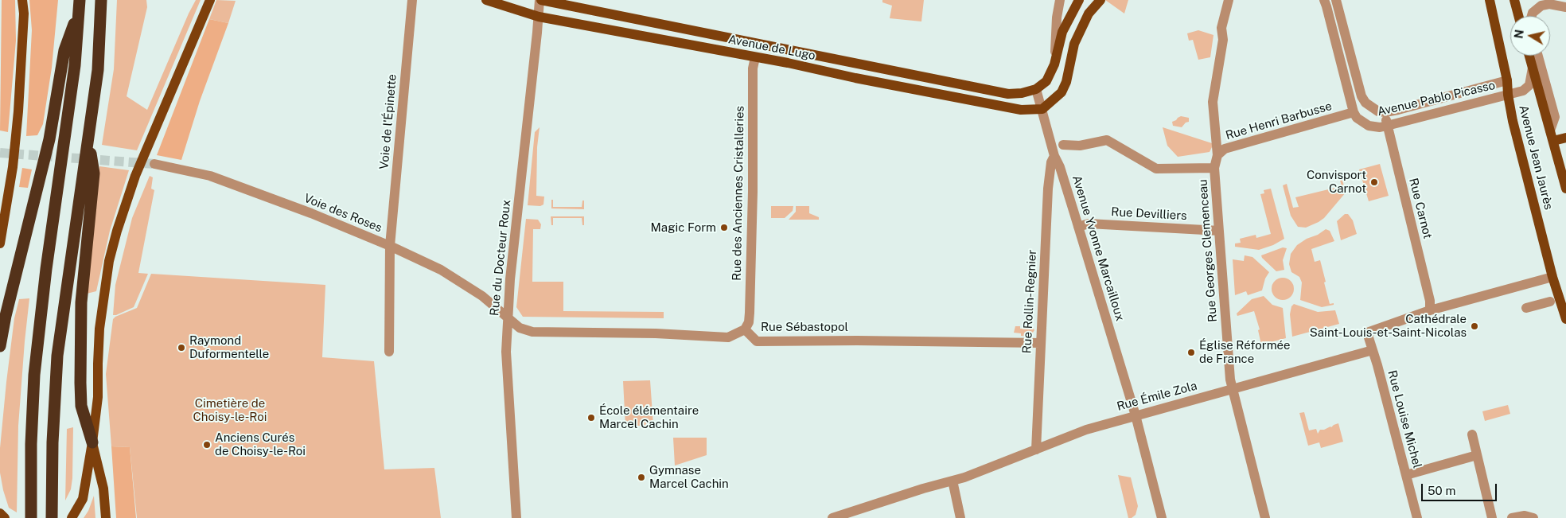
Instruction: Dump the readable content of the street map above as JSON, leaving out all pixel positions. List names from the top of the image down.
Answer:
{
  "streets": {
    "main road": ["Avenue de Lugo", "Avenue Jean Jaurès"],
    "street": [
      "Avenue Pablo Picasso",
      "Rue Henri Barbusse",
      "Voie de l'Épinette",
      "Rue des Anciennes Cristalleries",
      "Rue Carnot",
      "Voie des Roses",
      "Rue Devilliers",
      "Avenue Yvonne Marcailloux",
      "Rue Georges Clemenceau",
      "Rue du Docteur Roux",
      "Rue Rollin-Regnier",
      "Rue Sébastopol",
      "Rue Émile Zola",
      "Rue Louise Michel"
    ]
  },
  "crossings": [
    ["Avenue de Lugo", "Rue des Anciennes Cristalleries"],
    ["Avenue de Lugo", "Avenue Yvonne Marcailloux"],
    ["Avenue de Lugo", "Rue du Docteur Roux"],
    ["Avenue Pablo Picasso", "Rue Henri Barbusse"],
    ["Avenue Pablo Picasso", "Avenue Jean Jaurès"],
    ["Avenue Pablo Picasso", "Rue Carnot"],
    ["Rue Henri Barbusse", "Rue Georges Clemenceau"],
    ["Voie de l'Épinette", "Voie des Roses"],
    ["Rue des Anciennes Cristalleries", "Rue Sébastopol"],
    ["Rue Carnot", "Rue Louise Michel"],
    ["Voie des Roses", "Rue du Docteur Roux"],
    ["Voie des Roses", "Rue Sébastopol"],
    ["Rue Devilliers", "Avenue Yvonne Marcailloux"],
    ["Rue Devilliers", "Rue Georges Clemenceau"],
    ["Avenue Yvonne Marcailloux", "Rue Rollin-Regnier"],
    ["Avenue Yvonne Marcailloux", "Rue Émile Zola"],
    ["Rue Georges Clemenceau", "Rue Émile Zola"],
    ["Rue du Docteur Roux", "Rue Sébastopol"],
    ["Rue Rollin-Regnier", "Rue Sébastopol"],
    ["Rue Rollin-Regnier", "Rue Émile Zola"],
    ["Rue Émile Zola", "Rue Louise Michel"]
  ],
  "parks": ["Cimetière de Choisy-le-Roi"],
  "places": [
    "Convisport Carnot",
    "Magic Form",
    "Cathédrale Saint-Louis-et-Saint-Nicolas",
    "Raymond Duformentelle",
    "Église Réformée de France",
    "École élémentaire Marcel Cachin",
    "Anciens Curés de Choisy-le-Roi",
    "Gymnase Marcel Cachin"
  ],
  "scale_bar": "50 m",
  "north": "left"
}
